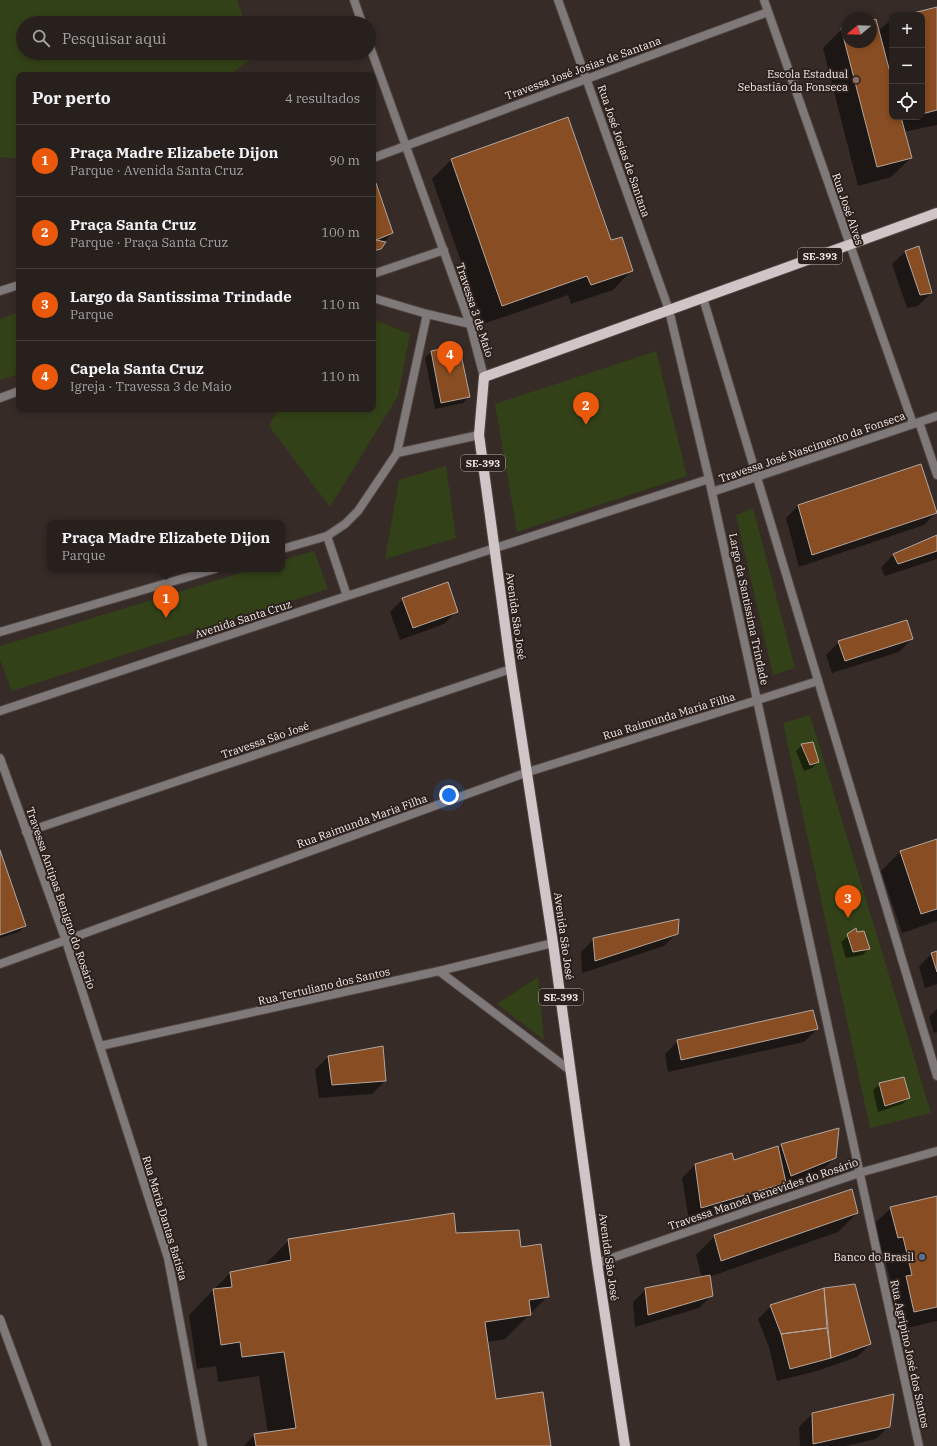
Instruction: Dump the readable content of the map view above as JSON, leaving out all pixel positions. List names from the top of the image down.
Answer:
{
  "streets": {
    "main road": ["SE-393", "Avenida São José"],
    "street": [
      "Travessa José Josias de Santana",
      "Rua José Josias de Santana",
      "Rua José Alves",
      "Travessa 3 de Maio",
      "Travessa José Nascimento da Fonseca",
      "Largo da Santissima Trindade",
      "Avenida Santa Cruz",
      "Rua Raimunda Maria Filha",
      "Travessa São José",
      "Travessa Antipas Benigno do Rosário",
      "Rua Tertuliano dos Santos",
      "Travessa Manoel Benevides do Rosário",
      "Rua Maria Dantas Batista",
      "Rua Agripino José dos Santos"
    ]
  },
  "crossings": [
    ["Travessa José Josias de Santana", "Rua José Josias de Santana"],
    ["Travessa José Josias de Santana", "Rua José Alves"],
    ["Travessa José Josias de Santana", "Travessa 3 de Maio"],
    ["Rua José Josias de Santana", "SE-393"],
    ["Rua José Josias de Santana", "Largo da Santissima Trindade"],
    ["Rua José Alves", "SE-393"],
    ["Rua José Alves", "Travessa José Nascimento da Fonseca"],
    ["SE-393", "Travessa 3 de Maio"],
    ["SE-393", "Largo da Santissima Trindade"],
    ["SE-393", "Avenida São José"],
    ["SE-393", "Avenida Santa Cruz"],
    ["Travessa José Nascimento da Fonseca", "Largo da Santissima Trindade"],
    ["Largo da Santissima Trindade", "Avenida Santa Cruz"],
    ["Largo da Santissima Trindade", "Rua Raimunda Maria Filha"],
    ["Largo da Santissima Trindade", "Travessa Manoel Benevides do Rosário"],
    ["Largo da Santissima Trindade", "Rua Agripino José dos Santos"],
    ["Avenida São José", "Avenida Santa Cruz"],
    ["Avenida São José", "Rua Raimunda Maria Filha"],
    ["Avenida São José", "Travessa São José"],
    ["Avenida São José", "Rua Tertuliano dos Santos"],
    ["Avenida São José", "Travessa Manoel Benevides do Rosário"],
    ["Rua Raimunda Maria Filha", "Travessa Antipas Benigno do Rosário"],
    ["Travessa São José", "Travessa Antipas Benigno do Rosário"],
    ["Travessa Antipas Benigno do Rosário", "Rua Tertuliano dos Santos"],
    ["Travessa Antipas Benigno do Rosário", "Rua Maria Dantas Batista"],
    ["Rua Tertuliano dos Santos", "Rua Maria Dantas Batista"],
    ["Travessa Manoel Benevides do Rosário", "Rua Agripino José dos Santos"]
  ],
  "places": ["Escola Estadual Sebastião da Fonseca", "Banco do Brasil"],
  "north": "left",
  "page": {
    "map_buttons": ["+", "−"],
    "search": "Pesquisar aqui",
    "heading": ["Por perto", "4 resultados"],
    "list": [
      {
        "mark": "1",
        "name": "Praça Madre Elizabete Dijon",
        "note": "Parque · Avenida Santa Cruz",
        "value": "90 m"
      },
      {
        "mark": "2",
        "name": "Praça Santa Cruz",
        "note": "Parque · Praça Santa Cruz",
        "value": "100 m"
      },
      {
        "mark": "3",
        "name": "Largo da Santissima Trindade",
        "note": "Parque",
        "value": "110 m"
      },
      {
        "mark": "4",
        "name": "Capela Santa Cruz",
        "note": "Igreja · Travessa 3 de Maio",
        "value": "110 m"
      }
    ],
    "pins": [
      "4",
      "2",
      "1",
      "3"
    ],
    "popup": ["Praça Madre Elizabete Dijon", "Parque"]
  }
}
